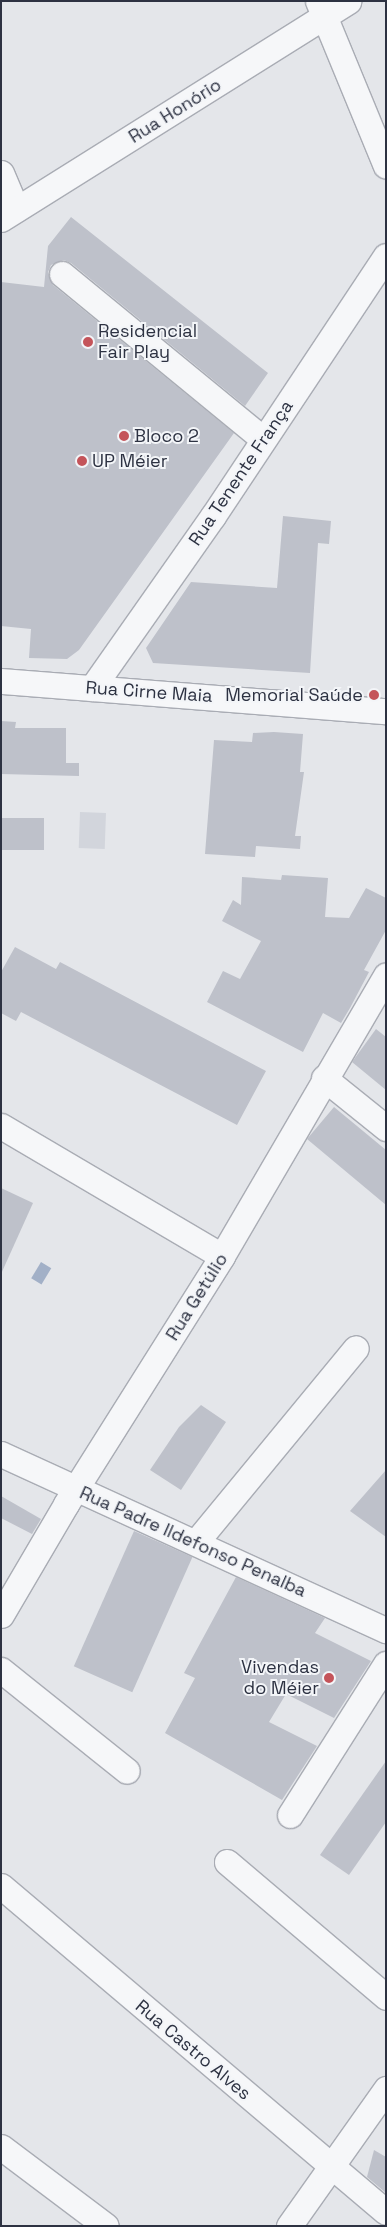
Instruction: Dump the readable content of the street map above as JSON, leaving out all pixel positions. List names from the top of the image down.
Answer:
{
  "streets": {
    "street": [
      "Rua Honório",
      "Rua Tenente França",
      "Rua Cirne Maia",
      "Rua Getúlio",
      "Rua Padre Ildefonso Penalba",
      "Rua Castro Alves"
    ]
  },
  "crossings": [
    ["Rua Tenente França", "Rua Cirne Maia"],
    ["Rua Getúlio", "Rua Padre Ildefonso Penalba"]
  ],
  "places": [
    "Residencial Fair Play",
    "Bloco 2",
    "UP Méier",
    "Memorial Saúde",
    "Vivendas do Méier"
  ]
}
